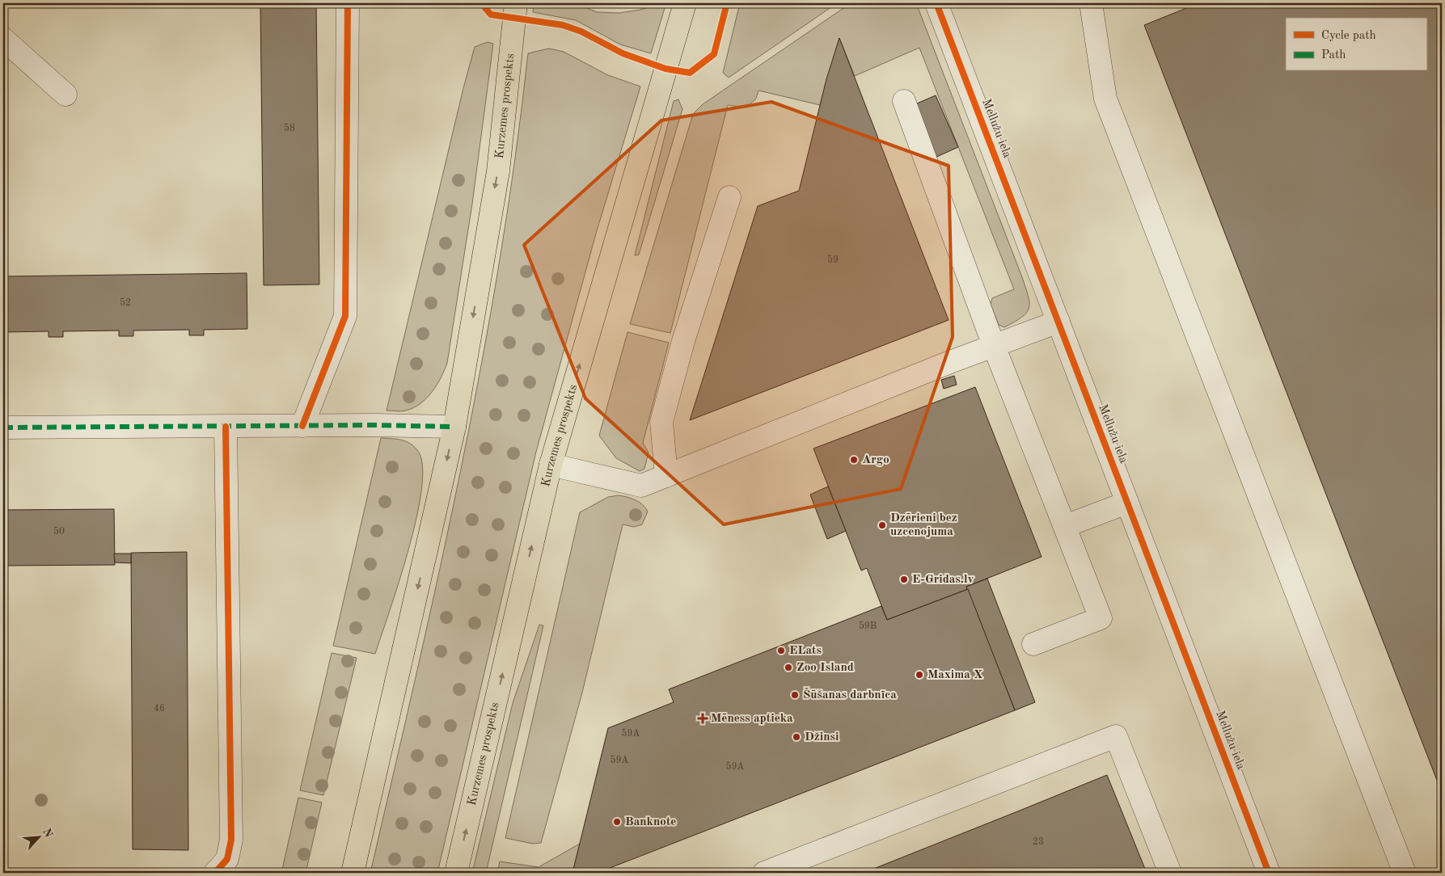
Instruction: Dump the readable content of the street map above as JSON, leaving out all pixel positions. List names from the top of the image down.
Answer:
{
  "streets": {
    "main road": ["Kurzemes prospekts"],
    "street": ["Mellužu iela"]
  },
  "places": {
    "other": [
      "Argo",
      "Dzērieni bez uzcenojuma",
      "E-Gridas.lv",
      "ELats",
      "Zoo Island",
      "Maxima X",
      "Šūšanas darbnīca",
      "Džinsi",
      "Banknote"
    ],
    "health": ["Mēness aptieka"]
  },
  "house_numbers": [
    "58",
    "59",
    "52",
    "50",
    "59B",
    "46",
    "59A",
    "59A",
    "59A",
    "23"
  ],
  "legend": ["Cycle path", "Path"],
  "north": "top right"
}
